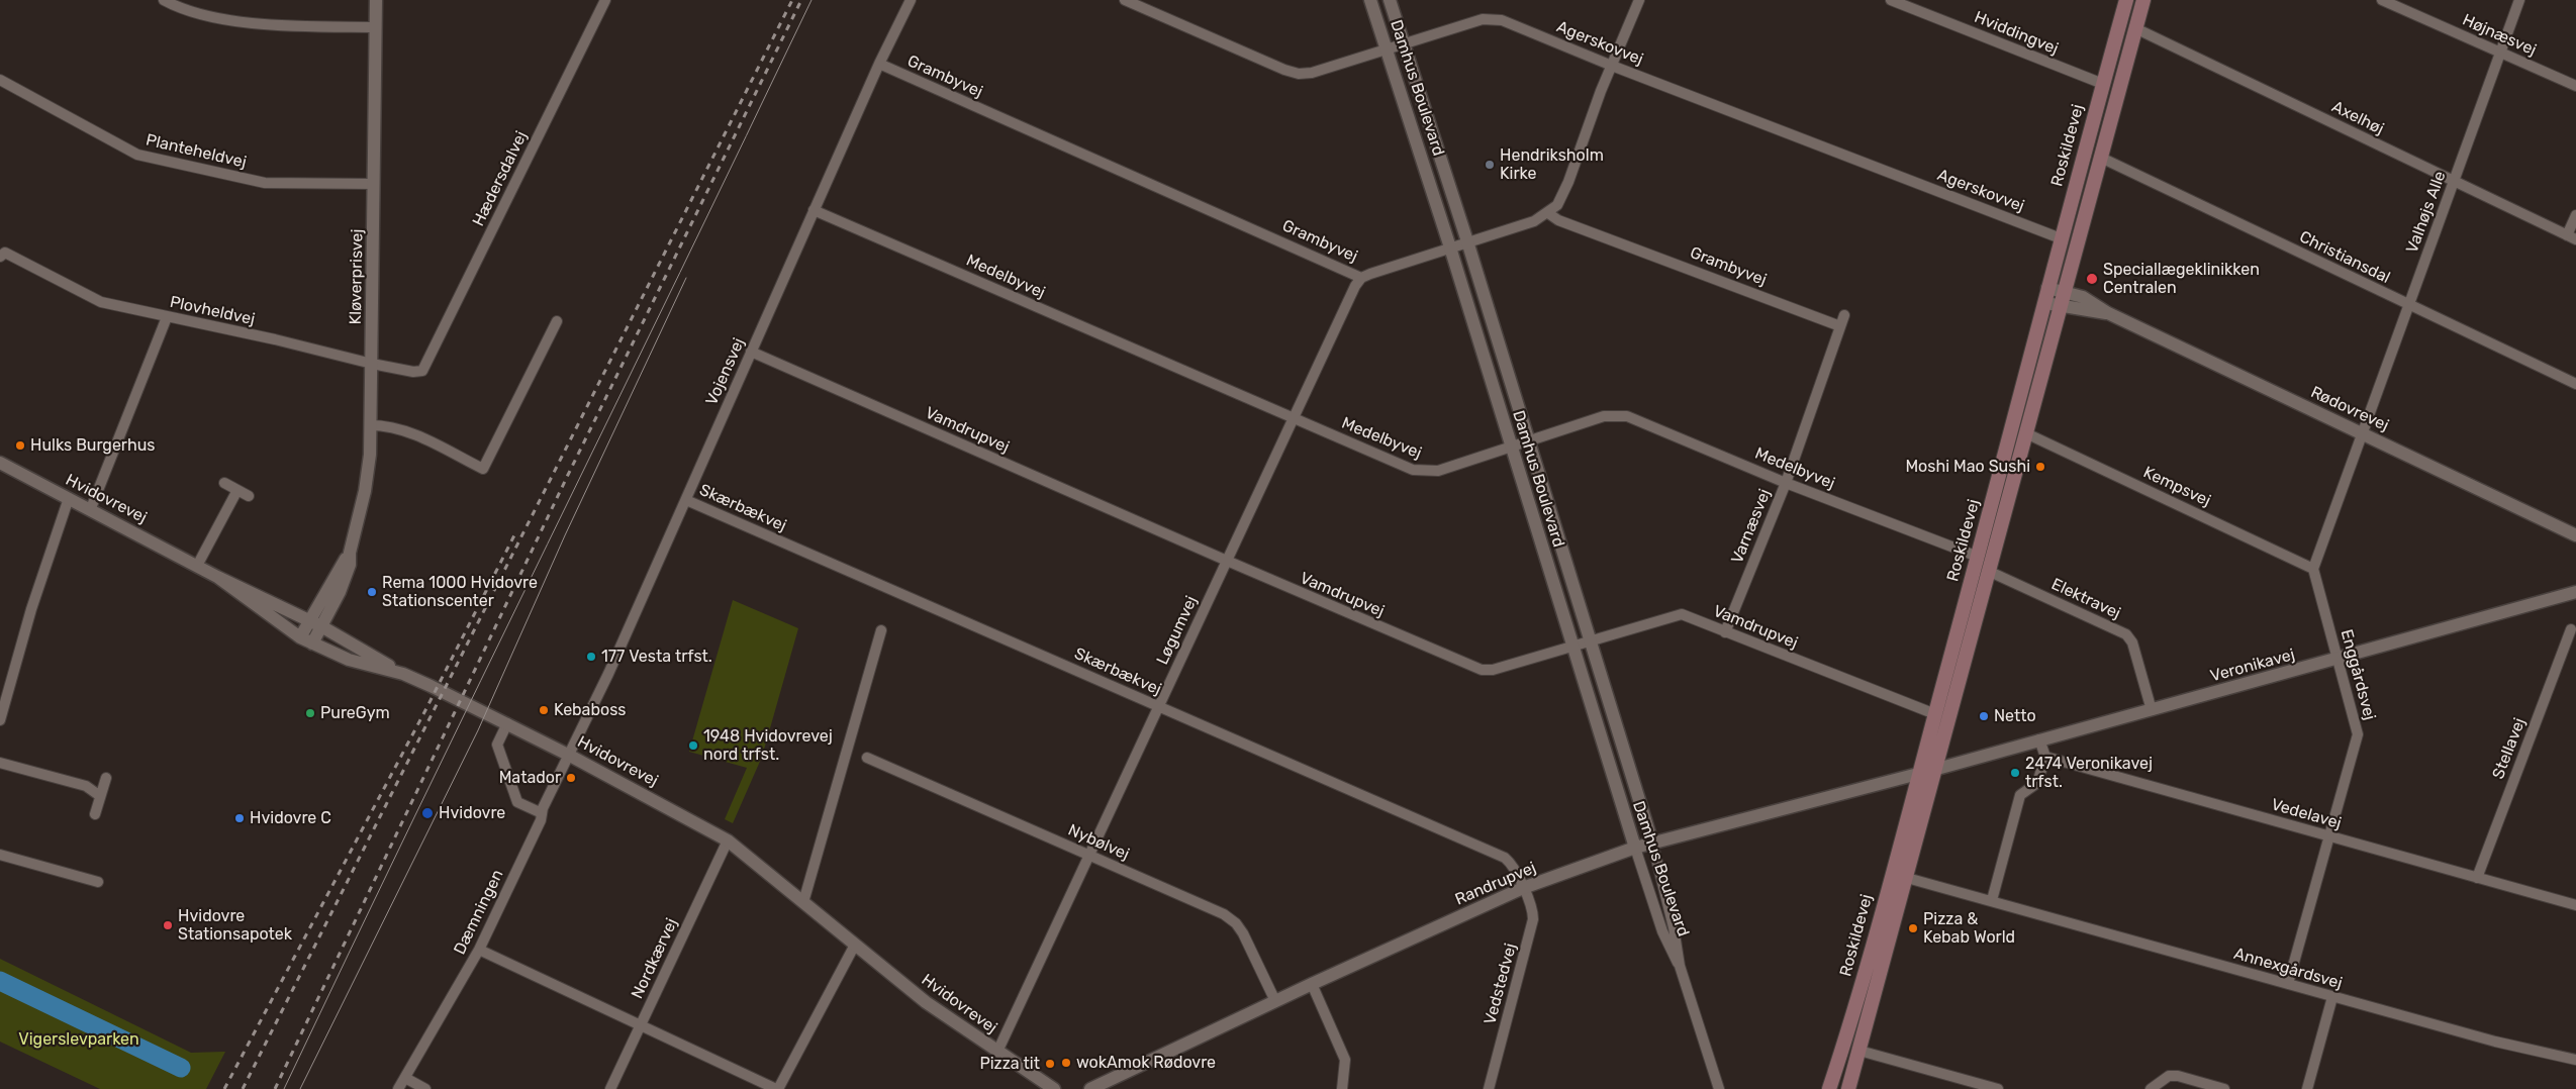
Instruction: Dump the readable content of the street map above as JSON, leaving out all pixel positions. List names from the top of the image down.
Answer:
{
  "streets": {
    "main road": ["Roskildevej"],
    "street": [
      "Hviddingvej",
      "Højnæsvej",
      "Agerskovvej",
      "Grambyvej",
      "Damhus Boulevard",
      "Axelhøj",
      "Planteheldvej",
      "Hædersdalvej",
      "Valhøjs Alle",
      "Christiansdal",
      "Kløverprisvej",
      "Medelbyvej",
      "Plovheldvej",
      "Vojensvej",
      "Rødovrevej",
      "Vamdrupvej",
      "Kempsvej",
      "Hvidovrevej",
      "Skærbækvej",
      "Varnæsvej",
      "Elektravej",
      "Løgumvej",
      "Veronikavej",
      "Enggårdsvej",
      "Stellavej",
      "Vedelavej",
      "Nybølvej",
      "Randrupvej",
      "Dæmningen",
      "Nordkærvej",
      "Annexgårdsvej",
      "Vedstedvej"
    ]
  },
  "crossings": [
    ["Hviddingvej", "Roskildevej"],
    ["Højnæsvej", "Valhøjs Alle"],
    ["Agerskovvej", "Damhus Boulevard"],
    ["Agerskovvej", "Roskildevej"],
    ["Grambyvej", "Damhus Boulevard"],
    ["Grambyvej", "Vojensvej"],
    ["Grambyvej", "Varnæsvej"],
    ["Grambyvej", "Løgumvej"],
    ["Damhus Boulevard", "Medelbyvej"],
    ["Damhus Boulevard", "Vamdrupvej"],
    ["Damhus Boulevard", "Randrupvej"],
    ["Axelhøj", "Roskildevej"],
    ["Axelhøj", "Valhøjs Alle"],
    ["Roskildevej", "Christiansdal"],
    ["Roskildevej", "Medelbyvej"],
    ["Roskildevej", "Rødovrevej"],
    ["Roskildevej", "Vamdrupvej"],
    ["Roskildevej", "Kempsvej"],
    ["Roskildevej", "Elektravej"],
    ["Roskildevej", "Veronikavej"],
    ["Roskildevej", "Randrupvej"],
    ["Roskildevej", "Annexgårdsvej"],
    ["Planteheldvej", "Kløverprisvej"],
    ["Hædersdalvej", "Plovheldvej"],
    ["Valhøjs Alle", "Christiansdal"],
    ["Valhøjs Alle", "Rødovrevej"],
    ["Kløverprisvej", "Plovheldvej"],
    ["Kløverprisvej", "Hvidovrevej"],
    ["Medelbyvej", "Vojensvej"],
    ["Medelbyvej", "Varnæsvej"],
    ["Medelbyvej", "Løgumvej"],
    ["Vojensvej", "Vamdrupvej"],
    ["Vojensvej", "Hvidovrevej"],
    ["Vojensvej", "Skærbækvej"],
    ["Vojensvej", "Dæmningen"],
    ["Vamdrupvej", "Varnæsvej"],
    ["Vamdrupvej", "Løgumvej"],
    ["Kempsvej", "Enggårdsvej"],
    ["Hvidovrevej", "Løgumvej"],
    ["Hvidovrevej", "Dæmningen"],
    ["Hvidovrevej", "Nordkærvej"],
    ["Skærbækvej", "Løgumvej"],
    ["Skærbækvej", "Randrupvej"],
    ["Skærbækvej", "Vedstedvej"],
    ["Elektravej", "Veronikavej"],
    ["Løgumvej", "Nybølvej"],
    ["Veronikavej", "Enggårdsvej"],
    ["Veronikavej", "Randrupvej"],
    ["Enggårdsvej", "Vedelavej"],
    ["Enggårdsvej", "Annexgårdsvej"],
    ["Stellavej", "Vedelavej"],
    ["Nybølvej", "Randrupvej"],
    ["Randrupvej", "Vedstedvej"]
  ],
  "parks": ["Vigerslevparken"],
  "places": [
    "Hendriksholm Kirke",
    "Speciallægeklinikken Centralen",
    "Hulks Burgerhus",
    "Moshi Mao Sushi",
    "Rema 1000 Hvidovre Stationscenter",
    "177 Vesta trfst.",
    "Kebaboss",
    "PureGym",
    "Netto",
    "1948 Hvidovrevej nord trfst.",
    "2474 Veronikavej trfst.",
    "Matador",
    "Hvidovre",
    "Hvidovre C",
    "Hvidovre Stationsapotek",
    "Pizza & Kebab World",
    "wokAmok Rødovre",
    "Pizza tit"
  ]
}
